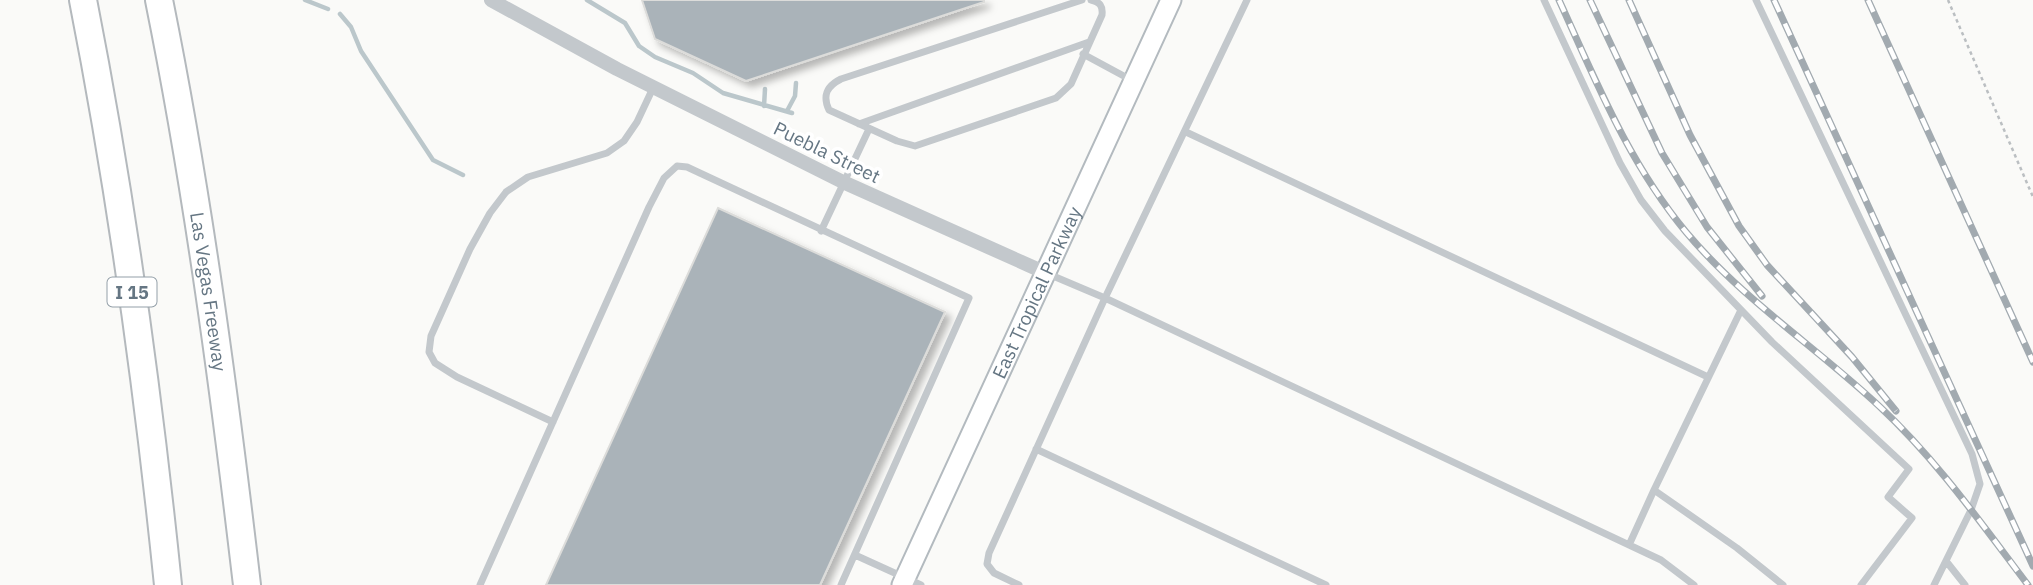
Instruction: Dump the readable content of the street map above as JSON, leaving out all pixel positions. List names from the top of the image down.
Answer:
{
  "streets": {
    "highway": ["I 15", "Las Vegas Freeway"],
    "street": ["Puebla Street", "East Tropical Parkway"]
  },
  "crossings": [
    ["Puebla Street", "East Tropical Parkway"]
  ]
}
